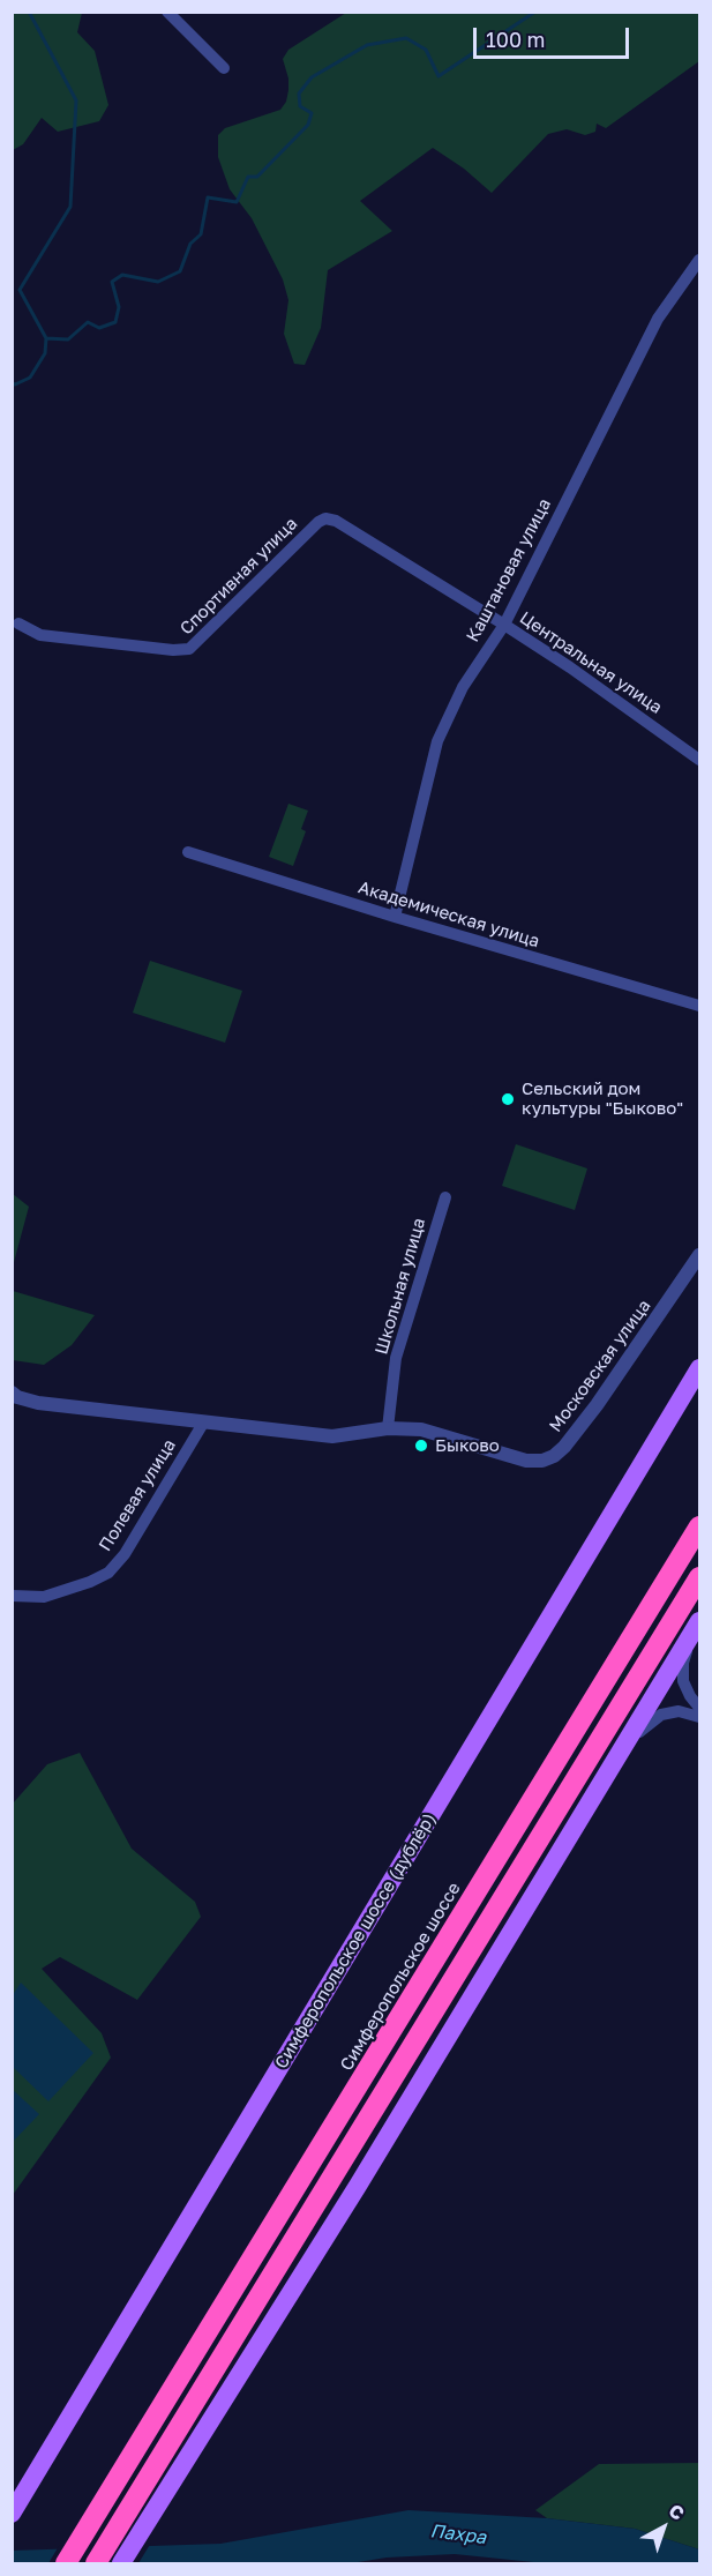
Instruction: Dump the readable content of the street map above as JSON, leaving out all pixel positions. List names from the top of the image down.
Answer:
{
  "streets": {
    "highway": ["Симферопольское шоссе"],
    "main road": ["Симферопольское шоссе (дублёр)"],
    "street": [
      "Каштановая улица",
      "Спортивная улица",
      "Центральная улица",
      "Академическая улица",
      "Школьная улица",
      "Московская улица",
      "Полевая улица"
    ]
  },
  "crossings": [
    ["Каштановая улица", "Центральная улица"],
    ["Каштановая улица", "Академическая улица"],
    ["Спортивная улица", "Центральная улица"],
    ["Школьная улица", "Московская улица"],
    ["Московская улица", "Полевая улица"]
  ],
  "water": ["Пахра"],
  "places": ["Сельский дом культуры \"Быково\"", "Быково"],
  "scale_bar": "100 m",
  "north": "top right"
}
